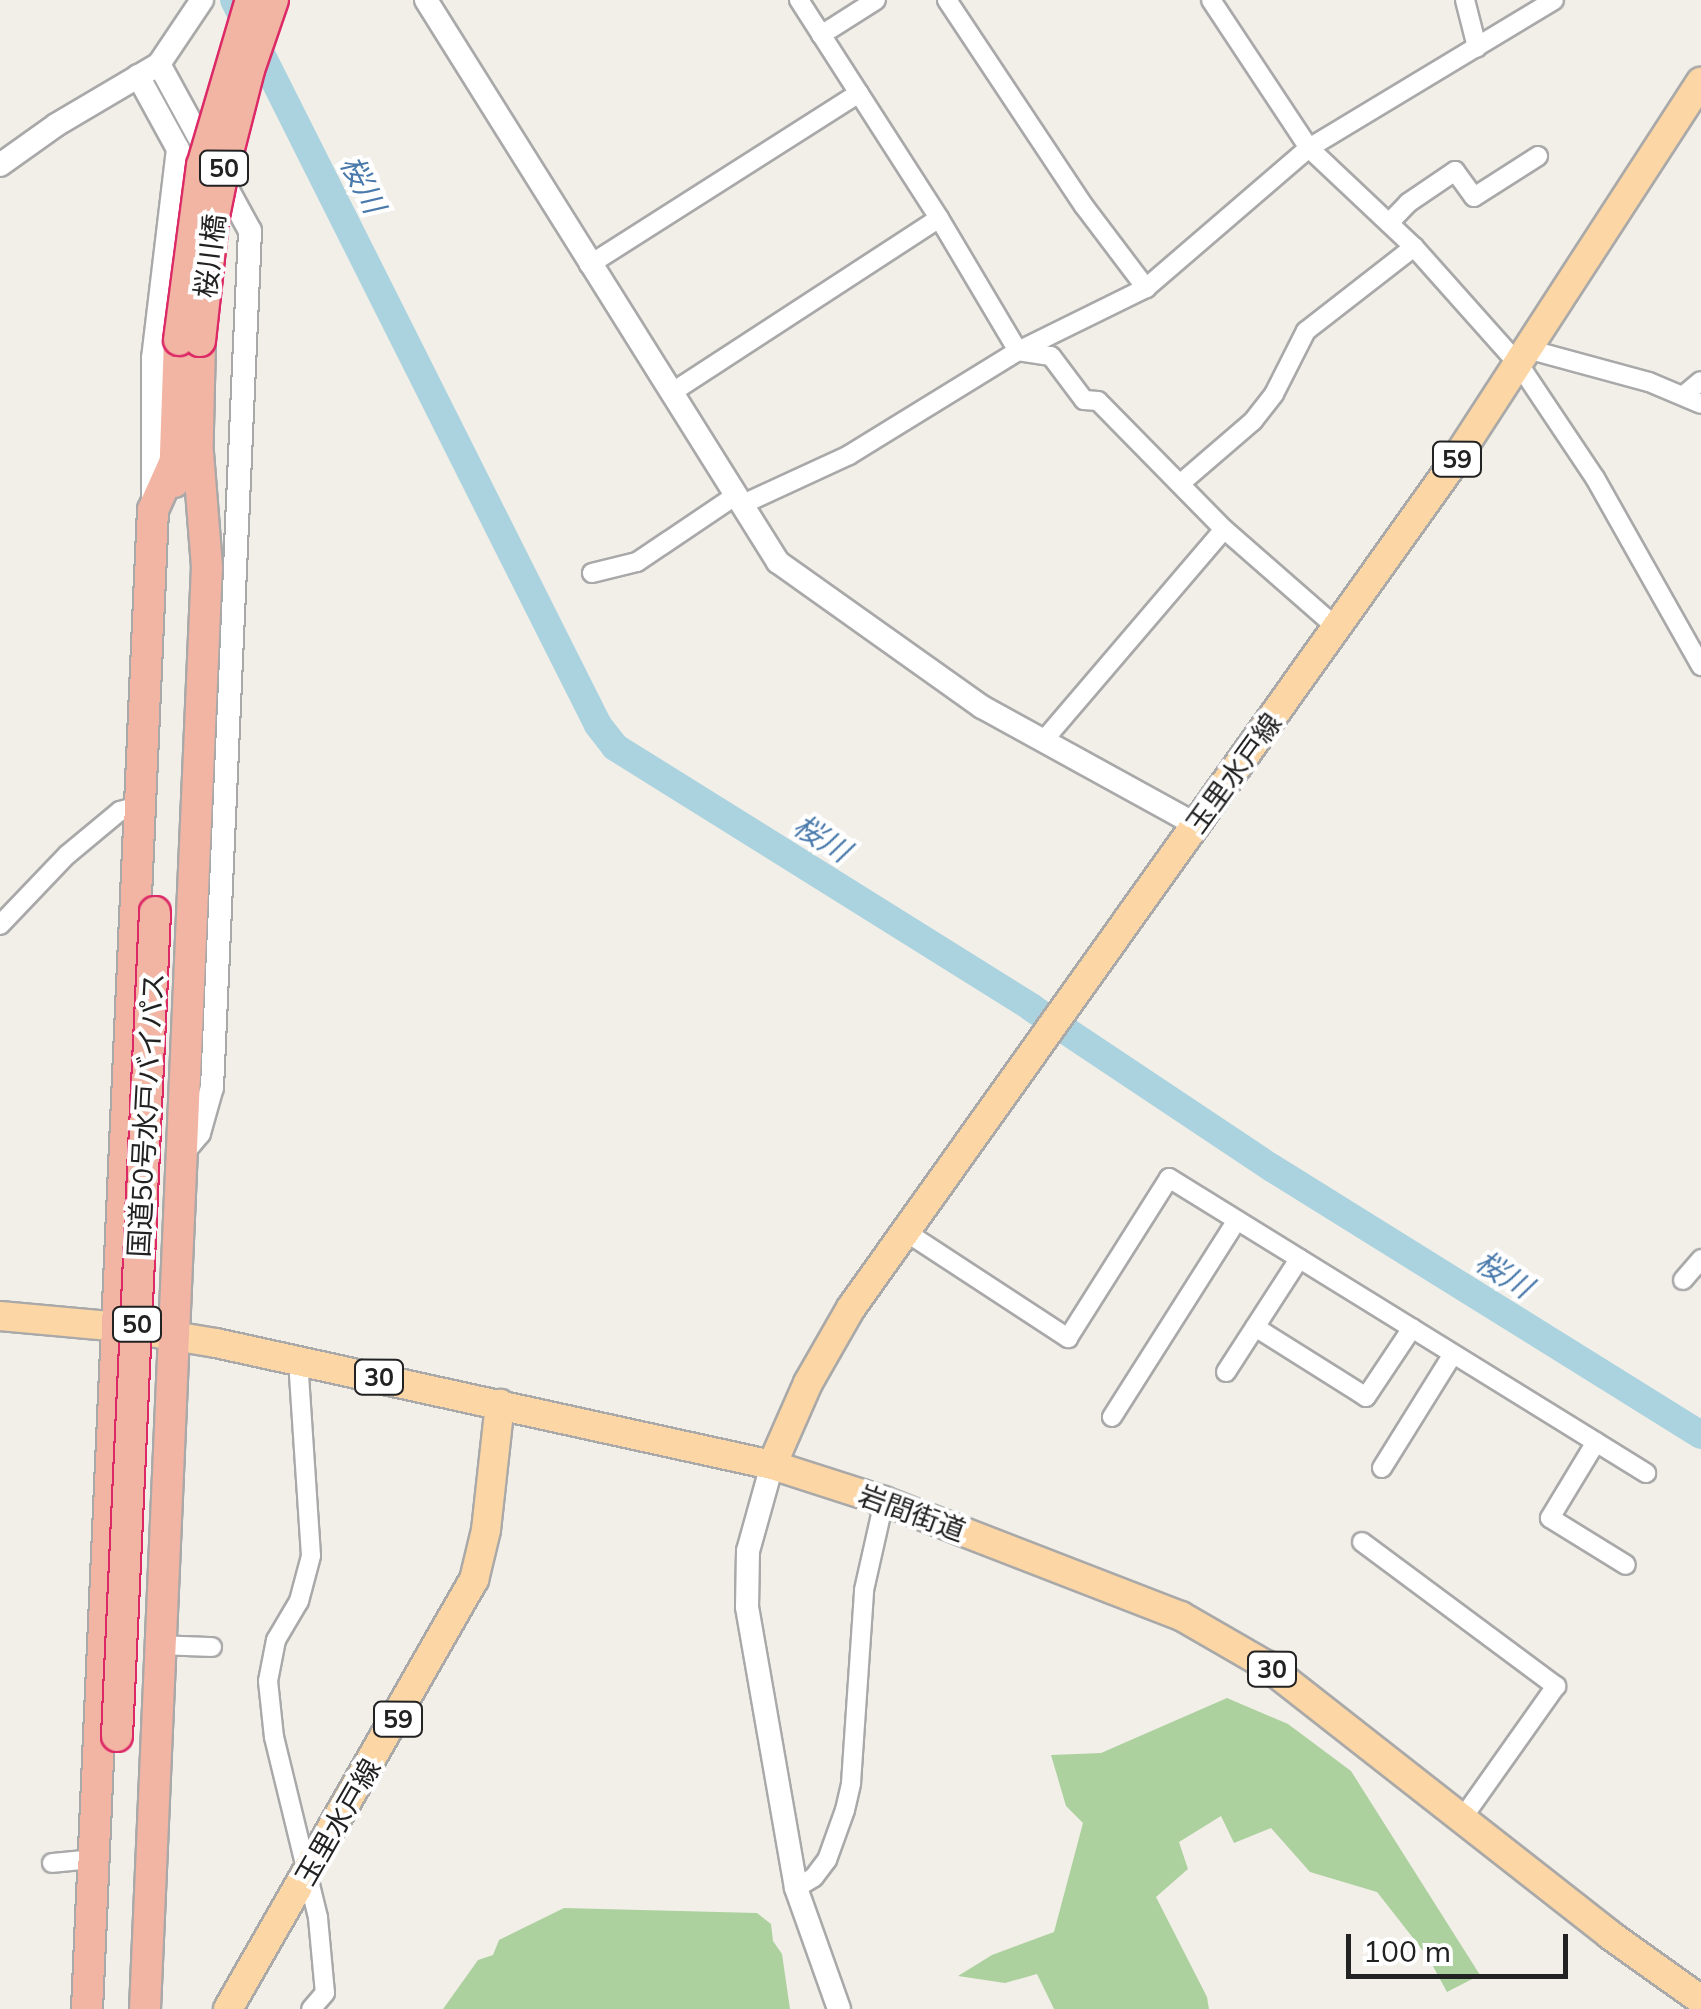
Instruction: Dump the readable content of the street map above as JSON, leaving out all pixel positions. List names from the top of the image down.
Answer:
{
  "streets": {
    "highway": ["50", "桜川橋", "国道50号水戸バイパス"],
    "main road": [
      "59",
      "玉里水戸線",
      "30",
      "岩間街道"
    ]
  },
  "crossings": [
    ["桜川橋", "国道50号水戸バイパス"],
    ["玉里水戸線", "岩間街道"]
  ],
  "water": ["桜川"],
  "scale_bar": "100 m"
}
